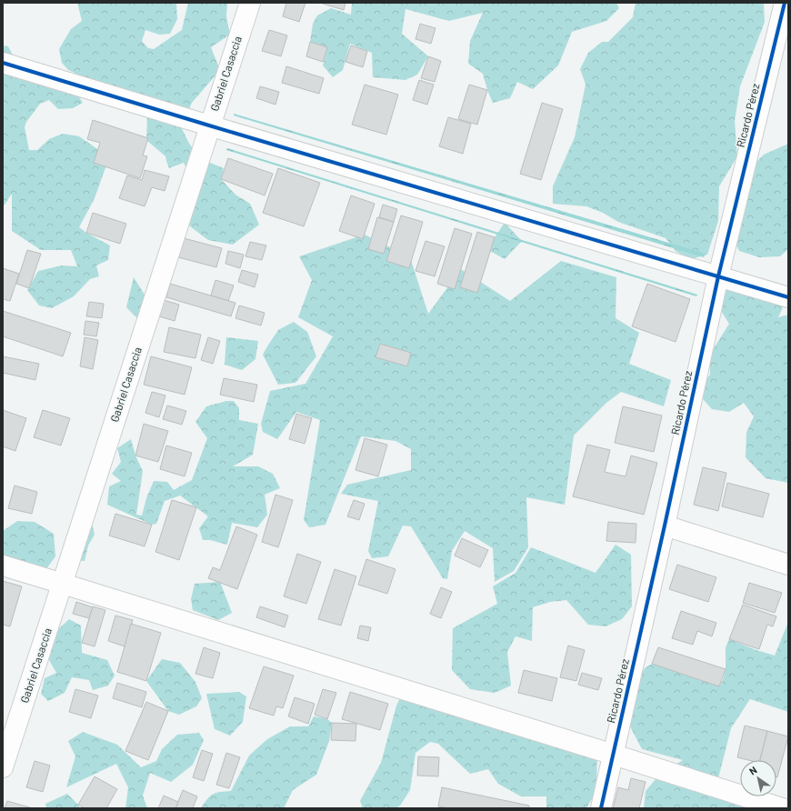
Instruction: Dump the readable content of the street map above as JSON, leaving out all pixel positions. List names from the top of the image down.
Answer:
{
  "streets": {
    "street": ["Gabriel Casaccia", "Ricardo Pérez"]
  },
  "north": "top left"
}
